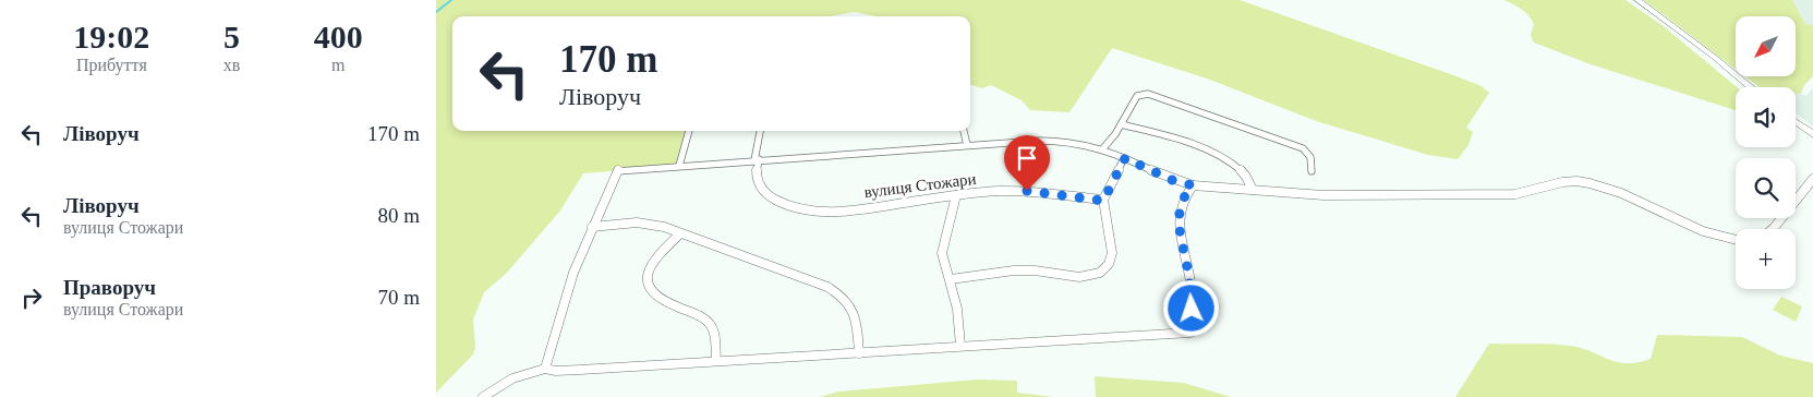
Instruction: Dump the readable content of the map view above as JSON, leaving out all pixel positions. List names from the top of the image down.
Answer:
{
  "streets": {
    "street": ["вулиця Стожари"]
  },
  "north": "bottom left",
  "page": {
    "eta": [
      "19:02",
      "Прибуття",
      "5",
      "хв",
      "400",
      "m"
    ],
    "map_buttons": "+",
    "turn": ["170 m", "Ліворуч"],
    "list": [
      {
        "name": "Ліворуч",
        "value": "170 m"
      },
      {
        "name": "Ліворуч",
        "note": "вулиця Стожари",
        "value": "80 m"
      },
      {
        "name": "Праворуч",
        "note": "вулиця Стожари",
        "value": "70 m"
      }
    ]
  }
}
